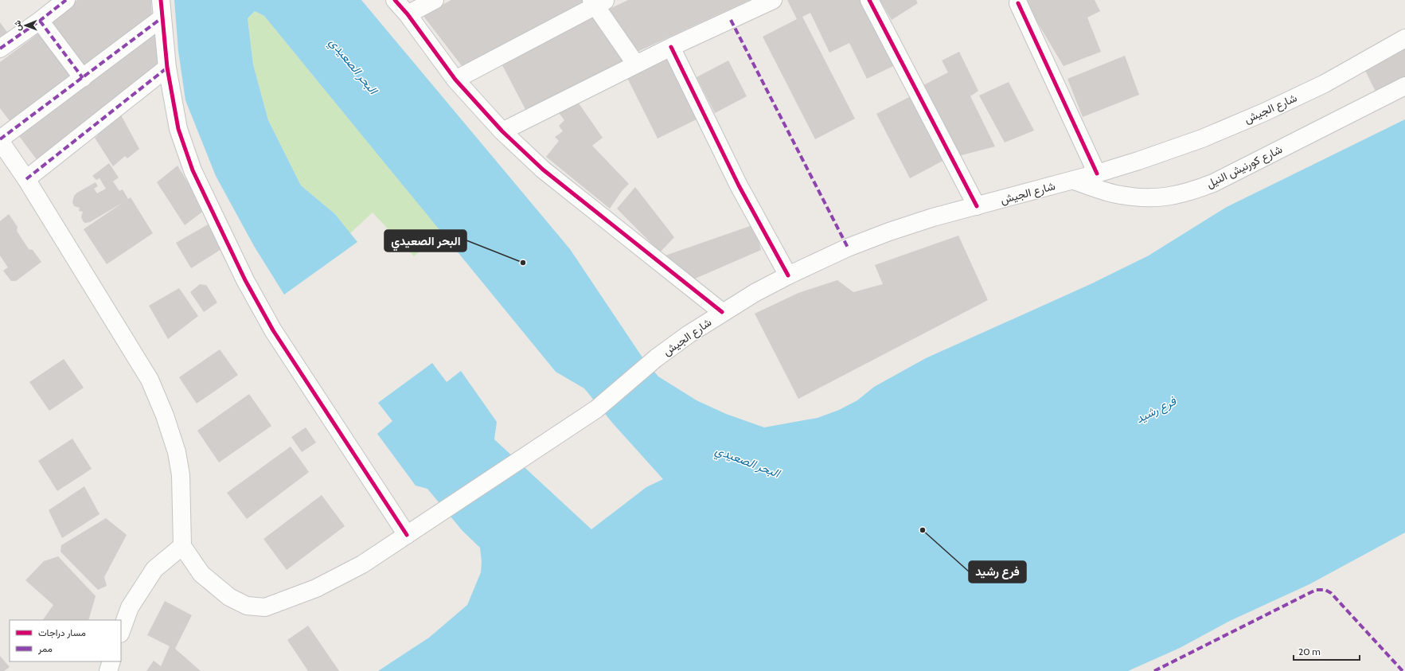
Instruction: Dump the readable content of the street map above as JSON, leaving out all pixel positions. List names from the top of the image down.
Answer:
{
  "streets": {
    "street": ["شارع الجيش", "شارع كورنيش النيل"]
  },
  "crossings": [
    ["شارع الجيش", "شارع كورنيش النيل"]
  ],
  "water": ["البحر الصعيدي", "فرع رشيد"],
  "places": ["البحر الصعيدي", "فرع رشيد"],
  "legend": ["مسار دراجات", "ممر"],
  "scale_bar": "20 m",
  "north": "left"
}
